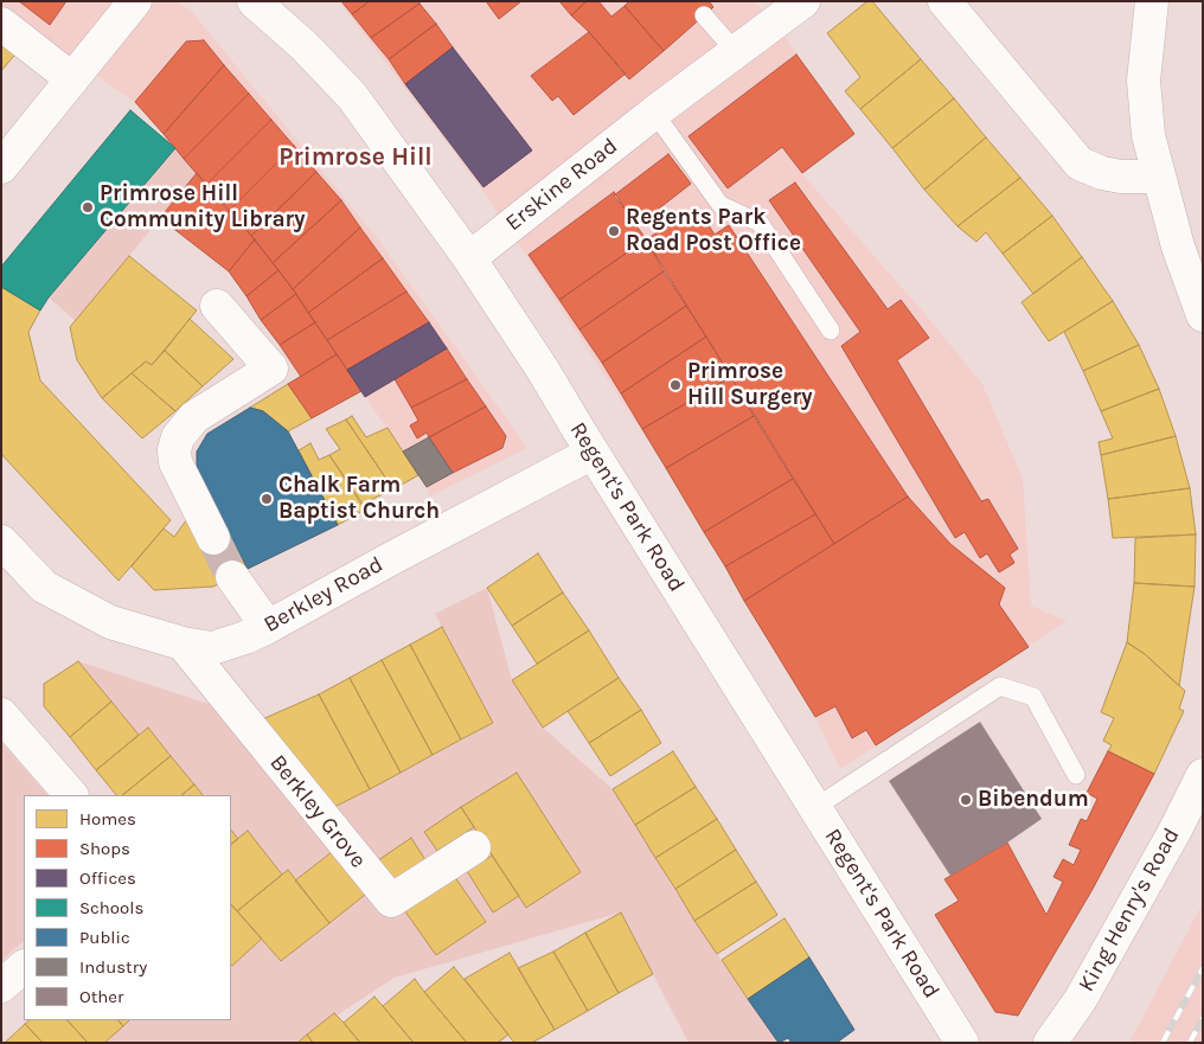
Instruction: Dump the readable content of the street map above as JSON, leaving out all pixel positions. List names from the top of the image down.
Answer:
{
  "streets": {
    "street": [
      "Erskine Road",
      "Regent's Park Road",
      "Berkley Road",
      "Berkley Grove",
      "King Henry's Road"
    ]
  },
  "crossings": [
    ["Erskine Road", "Regent's Park Road"],
    ["Regent's Park Road", "Berkley Road"],
    ["Berkley Road", "Berkley Grove"]
  ],
  "districts": ["Primrose Hill"],
  "places": [
    "Primrose Hill Community Library",
    "Regents Park Road Post Office",
    "Primrose Hill Surgery",
    "Chalk Farm Baptist Church",
    "Bibendum"
  ],
  "legend": [
    "Homes",
    "Shops",
    "Offices",
    "Schools",
    "Public",
    "Industry",
    "Other"
  ]
}
